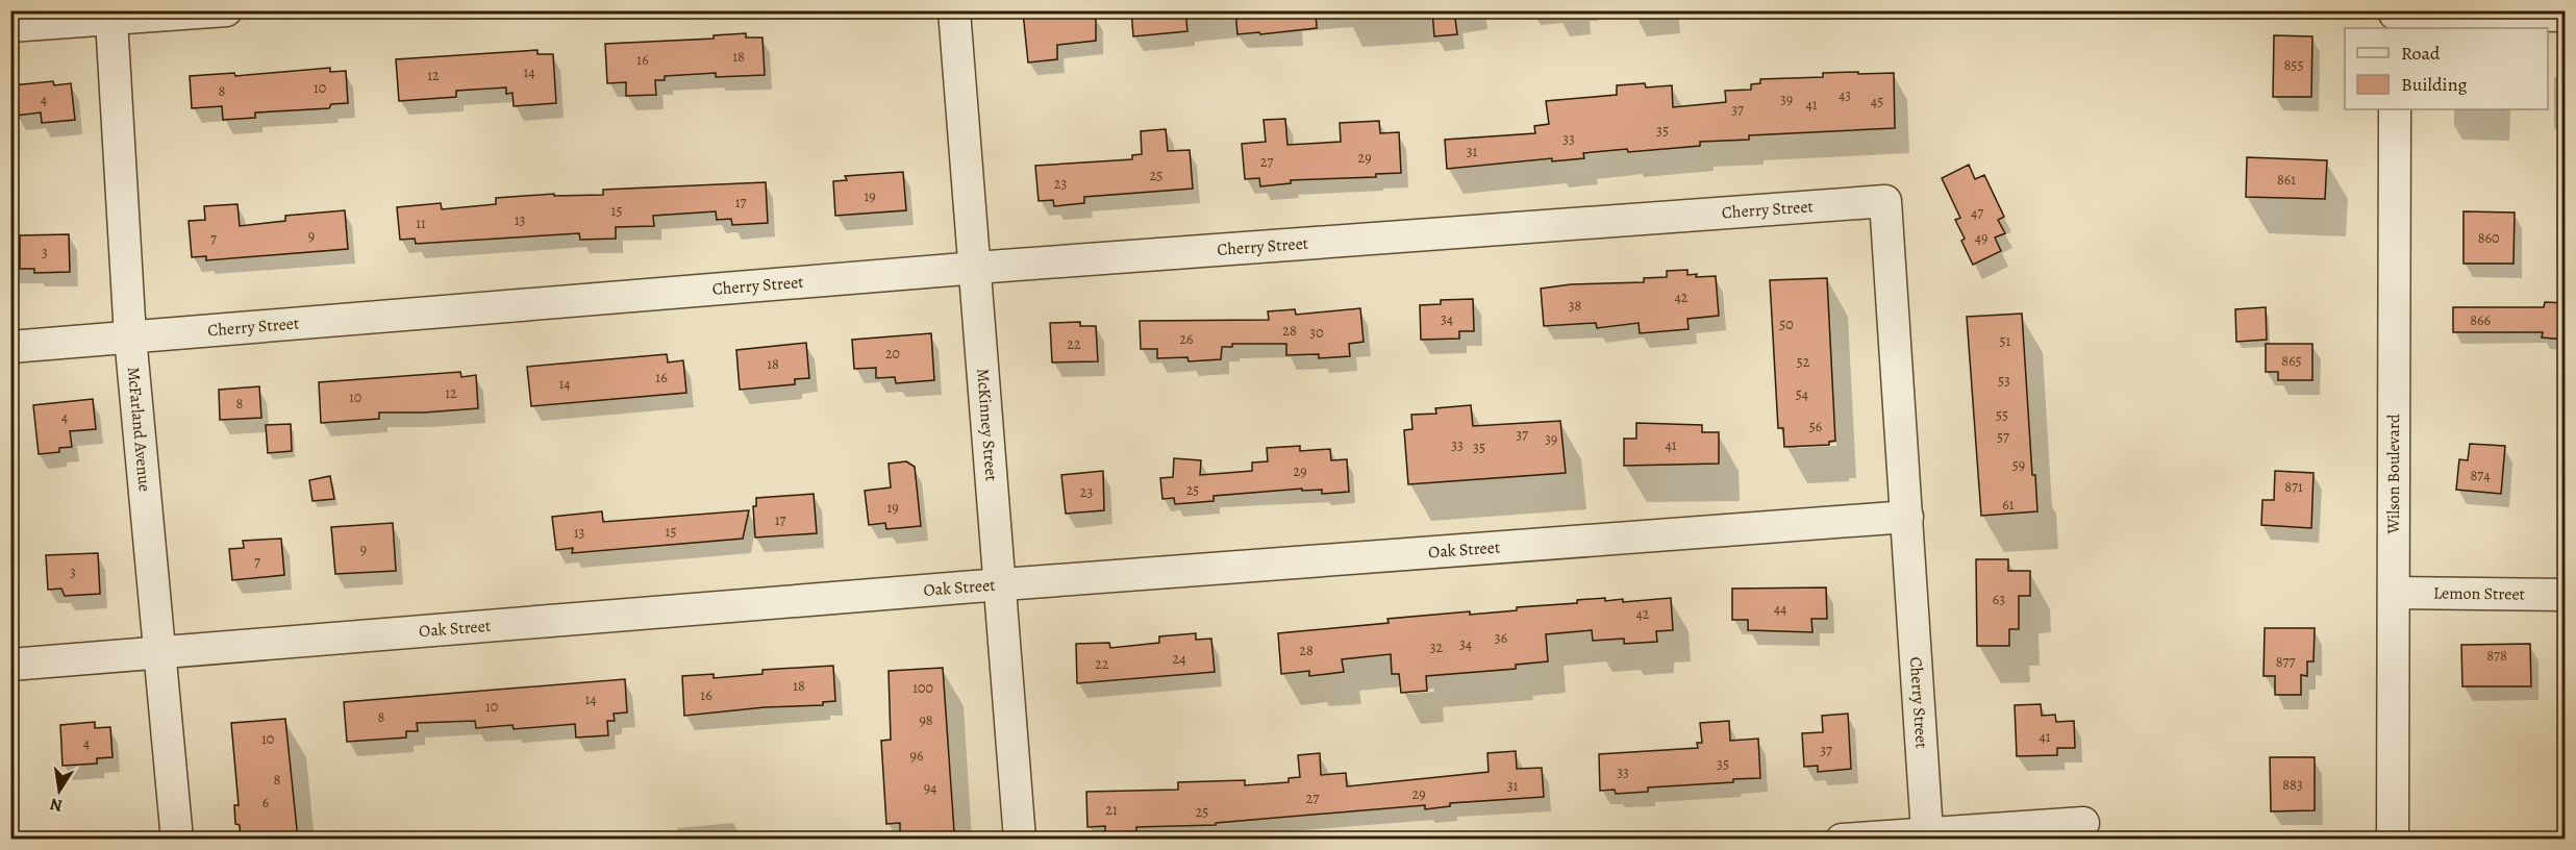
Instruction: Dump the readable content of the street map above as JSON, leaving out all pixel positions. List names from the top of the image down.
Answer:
{
  "streets": {
    "street": [
      "Cherry Street",
      "McKinney Street",
      "McFarland Avenue",
      "Wilson Boulevard",
      "Oak Street",
      "Lemon Street"
    ]
  },
  "crossings": [
    ["Cherry Street", "McKinney Street"],
    ["Cherry Street", "McFarland Avenue"],
    ["Cherry Street", "Oak Street"],
    ["McKinney Street", "Oak Street"],
    ["McFarland Avenue", "Oak Street"],
    ["Wilson Boulevard", "Lemon Street"]
  ],
  "house_numbers": [
    "18",
    "16",
    "855",
    "14",
    "12",
    "10",
    "8",
    "43",
    "4",
    "39",
    "45",
    "41",
    "37",
    "35",
    "33",
    "31",
    "29",
    "27",
    "25",
    "861",
    "23",
    "19",
    "17",
    "15",
    "47",
    "13",
    "11",
    "9",
    "49",
    "860",
    "7",
    "3",
    "42",
    "38",
    "34",
    "866",
    "50",
    "28",
    "30",
    "26",
    "51",
    "22",
    "20",
    "865",
    "52",
    "18",
    "16",
    "53",
    "14",
    "12",
    "54",
    "10",
    "8",
    "55",
    "4",
    "56",
    "37",
    "57",
    "39",
    "33",
    "41",
    "35",
    "59",
    "29",
    "874",
    "871",
    "25",
    "23",
    "61",
    "19",
    "17",
    "15",
    "13",
    "9",
    "7",
    "3",
    "63",
    "44",
    "42",
    "36",
    "34",
    "32",
    "28",
    "878",
    "24",
    "877",
    "22",
    "18",
    "100",
    "16",
    "14",
    "10",
    "8",
    "98",
    "41",
    "10",
    "4",
    "37",
    "96",
    "35",
    "33",
    "8",
    "883",
    "31",
    "94",
    "29",
    "27",
    "6",
    "21",
    "25"
  ],
  "legend": ["Road", "Building"],
  "north": "bottom"
}
